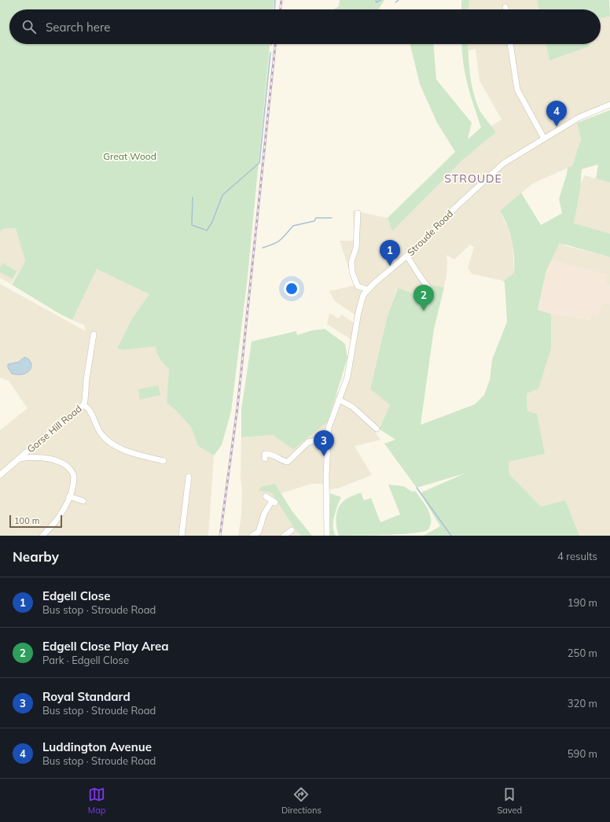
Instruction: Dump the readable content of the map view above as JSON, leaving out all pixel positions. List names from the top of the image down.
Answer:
{
  "streets": {
    "street": ["Stroude Road", "Gorse Hill Road"]
  },
  "districts": ["STROUDE"],
  "parks": ["Great Wood"],
  "scale_bar": "100 m",
  "page": {
    "search": "Search here",
    "pins": [
      "4",
      "1",
      "2",
      "3"
    ],
    "scale": "100 m",
    "heading": ["Nearby", "4 results"],
    "list": [
      {
        "mark": "1",
        "name": "Edgell Close",
        "note": "Bus stop · Stroude Road",
        "value": "190 m"
      },
      {
        "mark": "2",
        "name": "Edgell Close Play Area",
        "note": "Park · Edgell Close",
        "value": "250 m"
      },
      {
        "mark": "3",
        "name": "Royal Standard",
        "note": "Bus stop · Stroude Road",
        "value": "320 m"
      },
      {
        "mark": "4",
        "name": "Luddington Avenue",
        "note": "Bus stop · Stroude Road",
        "value": "590 m"
      }
    ],
    "nav": ["Map", "Directions", "Saved"]
  }
}
